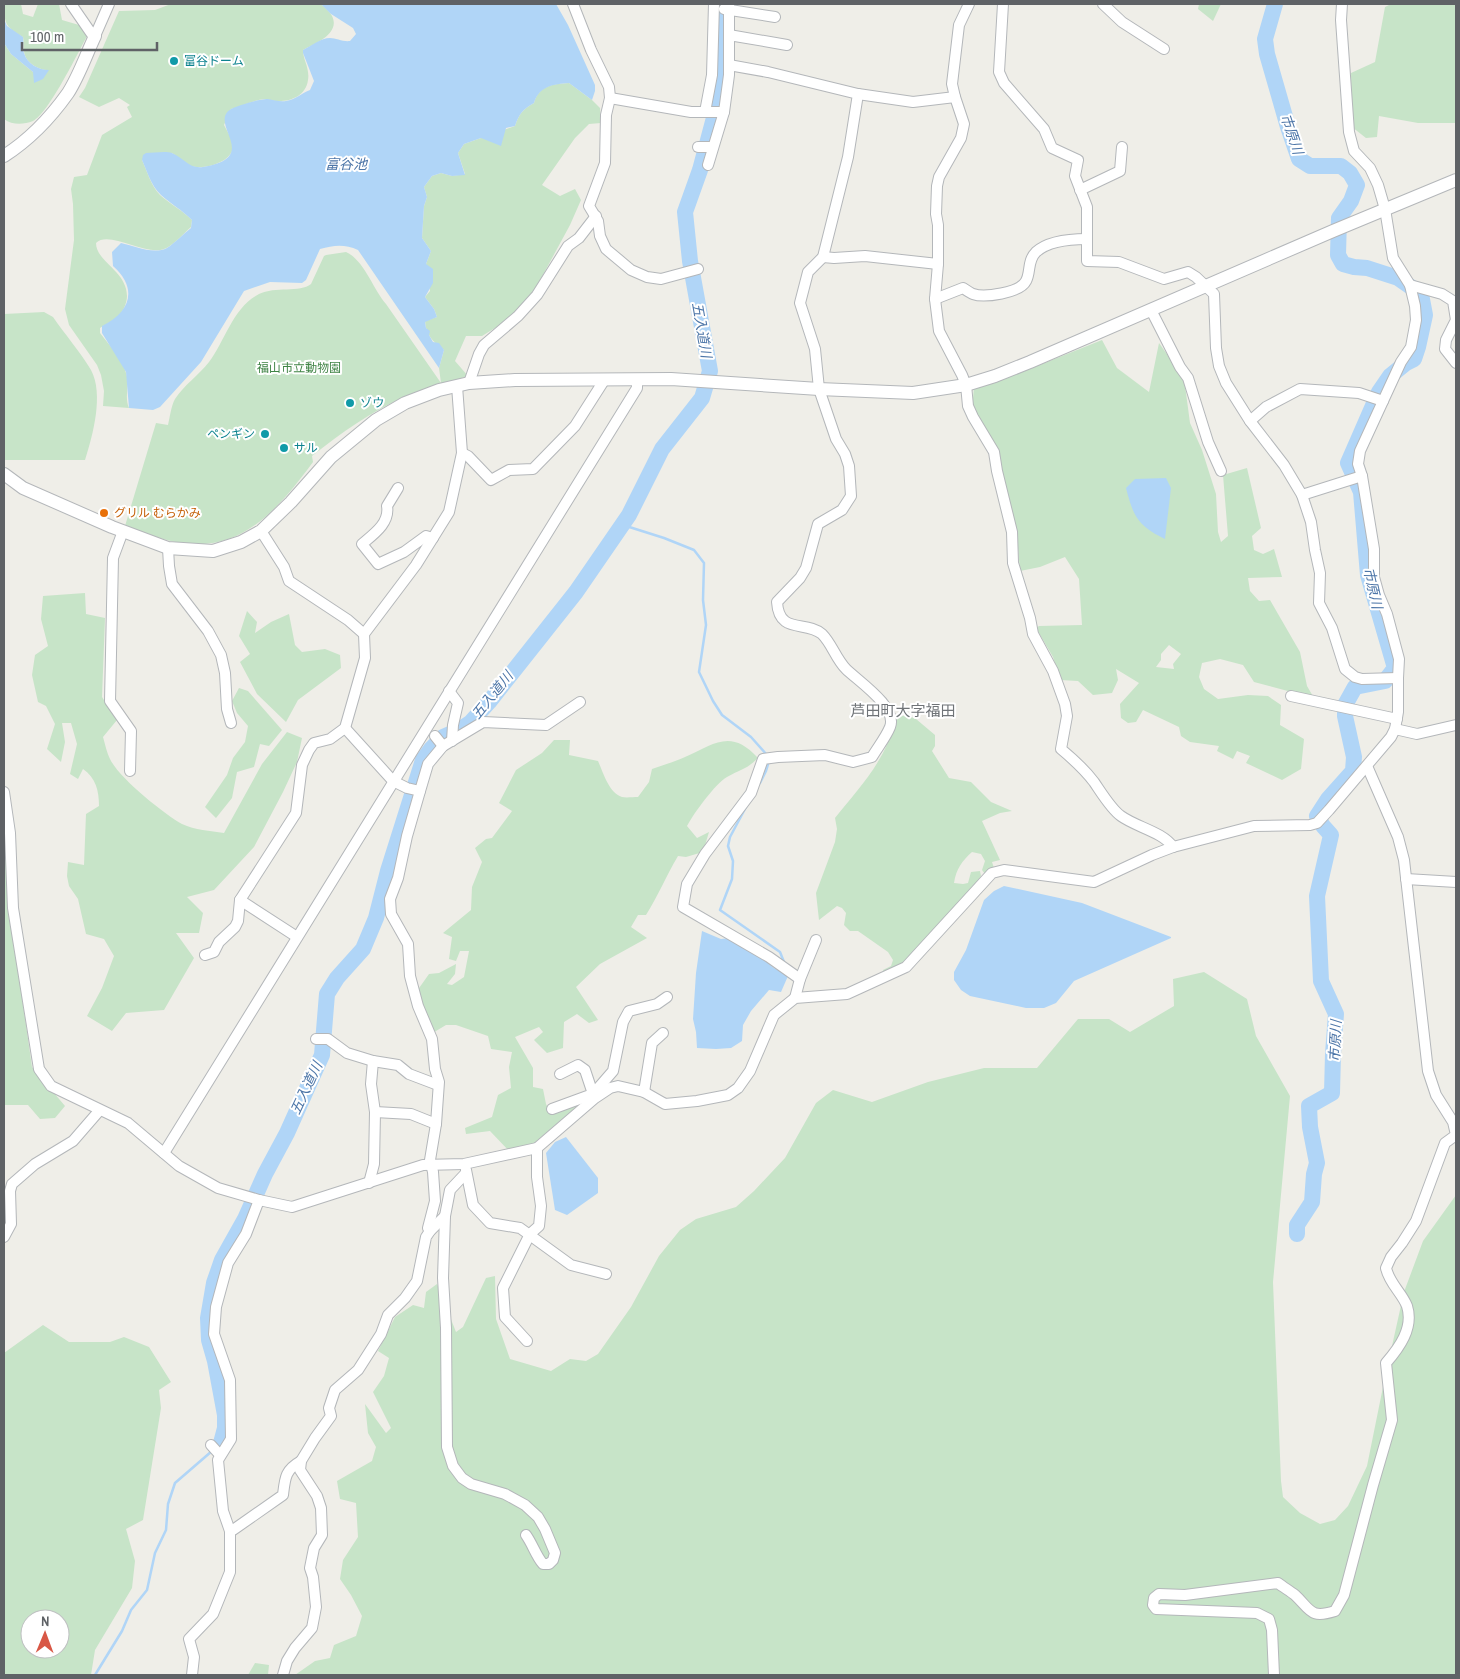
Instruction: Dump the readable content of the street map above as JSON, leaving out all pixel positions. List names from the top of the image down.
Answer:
{
  "districts": ["芦田町大字福田"],
  "water": ["市原川", "富谷池", "五入道川"],
  "parks": ["福山市立動物園"],
  "places": [
    "富谷ドーム",
    "ゾウ",
    "ペンギン",
    "サル",
    "グリル むらかみ"
  ],
  "scale_bar": "100 m",
  "north": "top"
}
